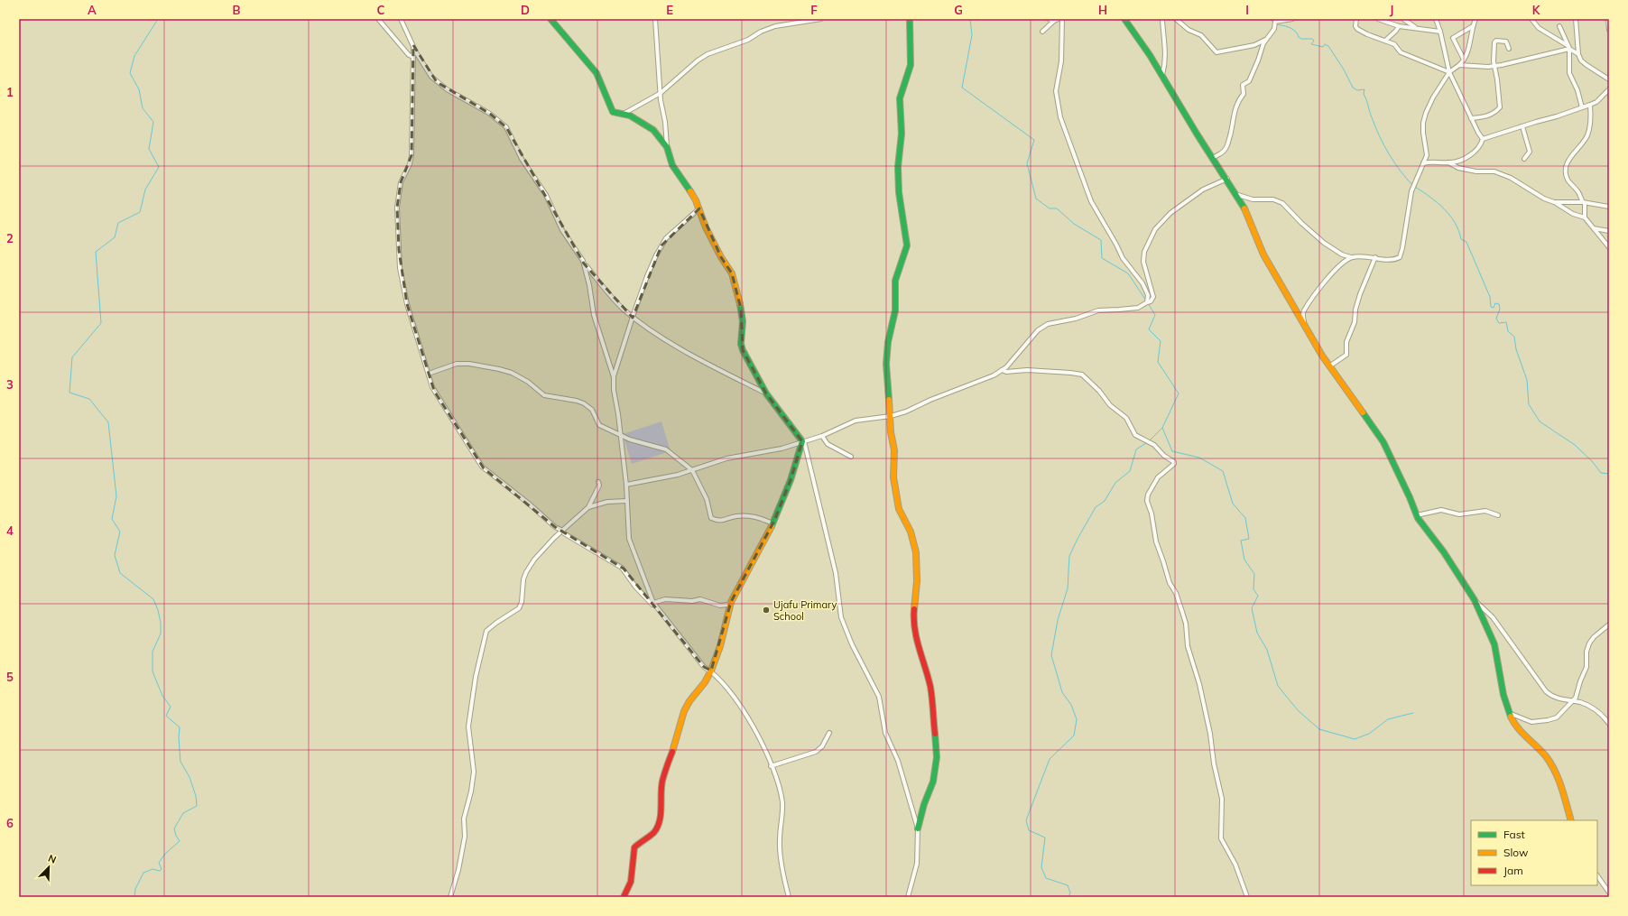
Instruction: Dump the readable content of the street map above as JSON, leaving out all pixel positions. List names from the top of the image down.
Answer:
{
  "places": ["Ujafu Primary School"],
  "legend": ["Fast", "Slow", "Jam"],
  "north": "top right",
  "grid": {
    "columns": [
      "A",
      "B",
      "C",
      "D",
      "E",
      "F",
      "G",
      "H",
      "I",
      "J",
      "K"
    ],
    "rows": [
      "1",
      "2",
      "3",
      "4",
      "5",
      "6"
    ]
  }
}
